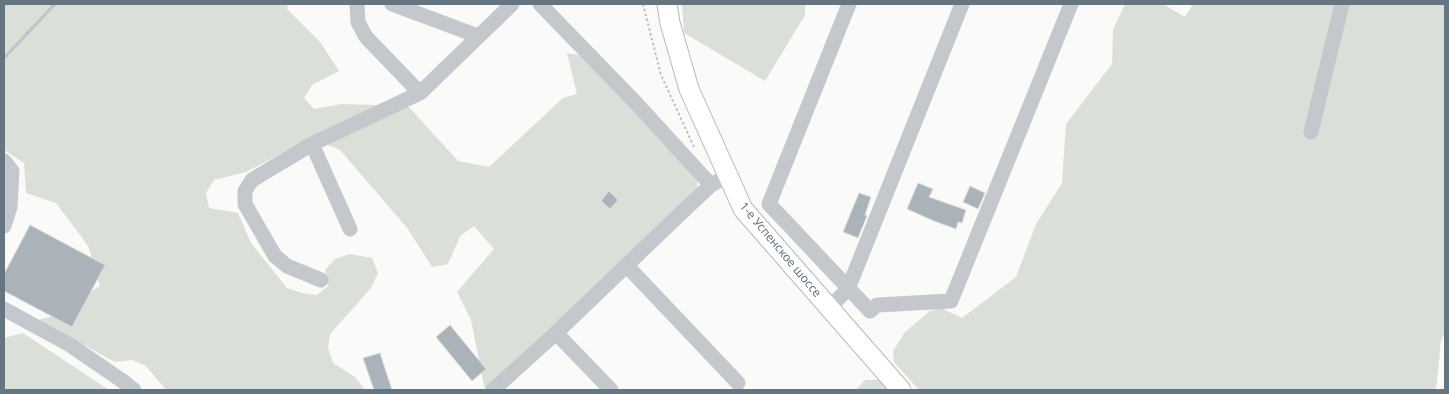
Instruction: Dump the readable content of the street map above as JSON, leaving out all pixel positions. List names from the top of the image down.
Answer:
{
  "streets": {
    "main road": ["1-е Успенское шоссе"]
  }
}
